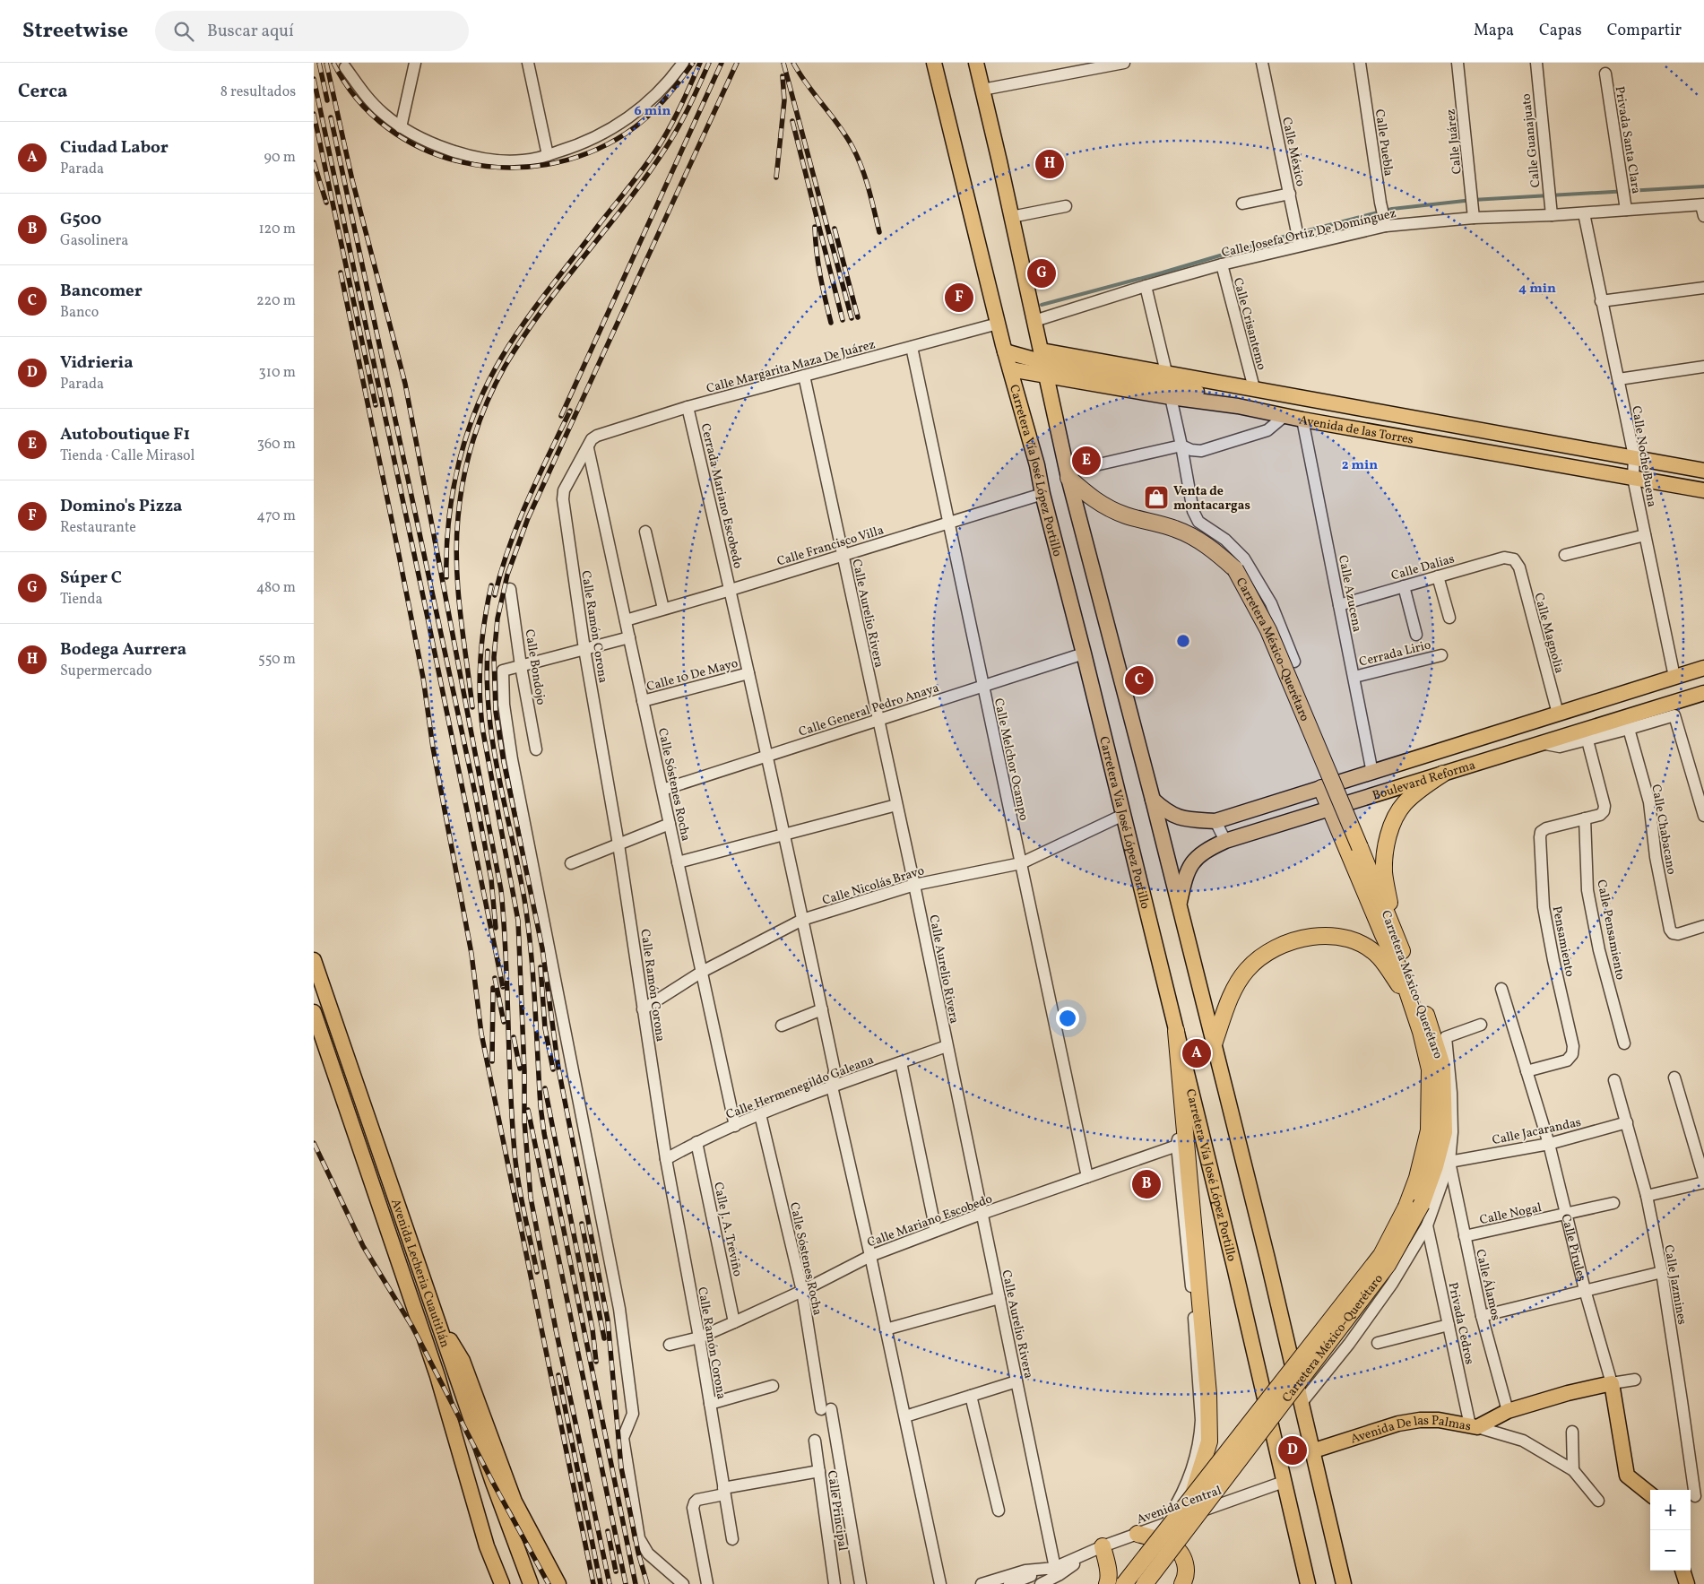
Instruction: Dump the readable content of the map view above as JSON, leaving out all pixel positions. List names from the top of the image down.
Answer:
{
  "streets": {
    "highway": ["Carretera México-Querétaro"],
    "main road": [
      "Avenida de las Torres",
      "Carretera Vía José López Portillo",
      "Boulevard Reforma",
      "Calle Pirules",
      "Avenida Lecheria Cuautitlán",
      "Avenida De las Palmas"
    ],
    "street": [
      "Privada Santa Clara",
      "Calle Guanajuato",
      "Calle Juárez",
      "Calle Puebla",
      "Calle México",
      "Calle Josefa Ortiz De Domínguez",
      "Calle Crisantemo",
      "Calle Margarita Maza De Juárez",
      "Calle Noche Buena",
      "Cerrada Mariano Escobedo",
      "Calle Francisco Villa",
      "Calle Dalias",
      "Calle Azucena",
      "Calle Aurelio Rivera",
      "Calle Ramón Corona",
      "Calle Magnolia",
      "Cerrada Lirio",
      "Calle Bondojo",
      "Calle 10 De Mayo",
      "Calle General Pedro Anaya",
      "Calle Melchor Ocampo",
      "Calle Sóstenes Rocha",
      "Calle Chabacano",
      "Calle Nicolás Bravo",
      "Calle Pensamiento",
      "Pensamiento",
      "Calle Hermenegildo Galeana",
      "Calle Jacarandas",
      "Calle Nogal",
      "Calle Mariano Escobedo",
      "Calle J. A. Treviño",
      "Calle Álamos",
      "Calle Jazmines",
      "Privada Cedros",
      "Avenida Central",
      "Calle Principal"
    ]
  },
  "crossings": [
    ["Privada Santa Clara", "Calle Josefa Ortiz De Domínguez"],
    ["Calle Guanajuato", "Calle Josefa Ortiz De Domínguez"],
    ["Calle Juárez", "Calle Josefa Ortiz De Domínguez"],
    ["Calle Puebla", "Calle Josefa Ortiz De Domínguez"],
    ["Calle México", "Calle Josefa Ortiz De Domínguez"],
    ["Calle Josefa Ortiz De Domínguez", "Calle Crisantemo"],
    ["Calle Josefa Ortiz De Domínguez", "Calle Noche Buena"],
    ["Calle Crisantemo", "Avenida de las Torres"],
    ["Calle Margarita Maza De Juárez", "Carretera Vía José López Portillo"],
    ["Calle Margarita Maza De Juárez", "Cerrada Mariano Escobedo"],
    ["Calle Margarita Maza De Juárez", "Calle Aurelio Rivera"],
    ["Calle Margarita Maza De Juárez", "Calle Ramón Corona"],
    ["Calle Margarita Maza De Juárez", "Calle Melchor Ocampo"],
    ["Calle Margarita Maza De Juárez", "Calle Sóstenes Rocha"],
    ["Avenida de las Torres", "Calle Noche Buena"],
    ["Avenida de las Torres", "Carretera Vía José López Portillo"],
    ["Avenida de las Torres", "Calle Azucena"],
    ["Calle Noche Buena", "Boulevard Reforma"],
    ["Carretera Vía José López Portillo", "Calle Francisco Villa"],
    ["Carretera Vía José López Portillo", "Calle General Pedro Anaya"],
    ["Carretera Vía José López Portillo", "Calle Nicolás Bravo"],
    ["Carretera Vía José López Portillo", "Avenida Central"],
    ["Cerrada Mariano Escobedo", "Calle Francisco Villa"],
    ["Calle Francisco Villa", "Calle Aurelio Rivera"],
    ["Calle Francisco Villa", "Calle Melchor Ocampo"],
    ["Calle Francisco Villa", "Calle Sóstenes Rocha"],
    ["Calle Dalias", "Calle Azucena"],
    ["Calle Dalias", "Calle Magnolia"],
    ["Calle Azucena", "Cerrada Lirio"],
    ["Calle Azucena", "Boulevard Reforma"],
    ["Calle Aurelio Rivera", "Calle General Pedro Anaya"],
    ["Calle Aurelio Rivera", "Calle Nicolás Bravo"],
    ["Calle Aurelio Rivera", "Calle Hermenegildo Galeana"],
    ["Calle Aurelio Rivera", "Calle Mariano Escobedo"],
    ["Calle Aurelio Rivera", "Avenida Central"],
    ["Calle Ramón Corona", "Calle Sóstenes Rocha"],
    ["Calle Ramón Corona", "Calle Nicolás Bravo"],
    ["Calle Ramón Corona", "Calle Hermenegildo Galeana"],
    ["Calle Ramón Corona", "Calle Mariano Escobedo"],
    ["Calle Magnolia", "Boulevard Reforma"],
    ["Carretera México-Querétaro", "Calle Jacarandas"],
    ["Carretera México-Querétaro", "Calle Álamos"],
    ["Calle 10 De Mayo", "Calle Sóstenes Rocha"],
    ["Calle General Pedro Anaya", "Calle Melchor Ocampo"],
    ["Calle General Pedro Anaya", "Calle Sóstenes Rocha"],
    ["Calle Melchor Ocampo", "Calle Nicolás Bravo"],
    ["Calle Melchor Ocampo", "Calle Mariano Escobedo"],
    ["Calle Sóstenes Rocha", "Calle Nicolás Bravo"],
    ["Calle Sóstenes Rocha", "Calle Hermenegildo Galeana"],
    ["Calle Sóstenes Rocha", "Calle Mariano Escobedo"],
    ["Calle Pensamiento", "Pensamiento"],
    ["Pensamiento", "Calle Pirules"],
    ["Calle Hermenegildo Galeana", "Calle J. A. Treviño"],
    ["Calle Jacarandas", "Calle Pirules"],
    ["Calle Jacarandas", "Calle Álamos"],
    ["Calle Jacarandas", "Calle Jazmines"],
    ["Calle Nogal", "Calle Pirules"],
    ["Calle Nogal", "Calle Álamos"],
    ["Calle Mariano Escobedo", "Calle J. A. Treviño"],
    ["Calle Pirules", "Avenida De las Palmas"],
    ["Calle Álamos", "Avenida De las Palmas"],
    ["Privada Cedros", "Avenida De las Palmas"]
  ],
  "places": {
    "shop": ["Venta de montacargas"]
  },
  "page": {
    "header": "Streetwise",
    "search": "Buscar aquí",
    "nav": ["Mapa", "Capas", "Compartir"],
    "heading": ["Cerca", "8 resultados"],
    "list": [
      {
        "mark": "A",
        "name": "Ciudad Labor",
        "note": "Parada",
        "value": "90 m"
      },
      {
        "mark": "B",
        "name": "G500",
        "note": "Gasolinera",
        "value": "120 m"
      },
      {
        "mark": "C",
        "name": "Bancomer",
        "note": "Banco",
        "value": "220 m"
      },
      {
        "mark": "D",
        "name": "Vidrieria",
        "note": "Parada",
        "value": "310 m"
      },
      {
        "mark": "E",
        "name": "Autoboutique F1",
        "note": "Tienda · Calle Mirasol",
        "value": "360 m"
      },
      {
        "mark": "F",
        "name": "Domino's Pizza",
        "note": "Restaurante",
        "value": "470 m"
      },
      {
        "mark": "G",
        "name": "Súper C",
        "note": "Tienda",
        "value": "480 m"
      },
      {
        "mark": "H",
        "name": "Bodega Aurrera",
        "note": "Supermercado",
        "value": "550 m"
      }
    ],
    "pins": [
      "H",
      "G",
      "F",
      "E",
      "C",
      "A",
      "B",
      "D"
    ],
    "map_buttons": ["+", "−"]
  },
  "rings": ["6 min", "4 min", "2 min"]
}
